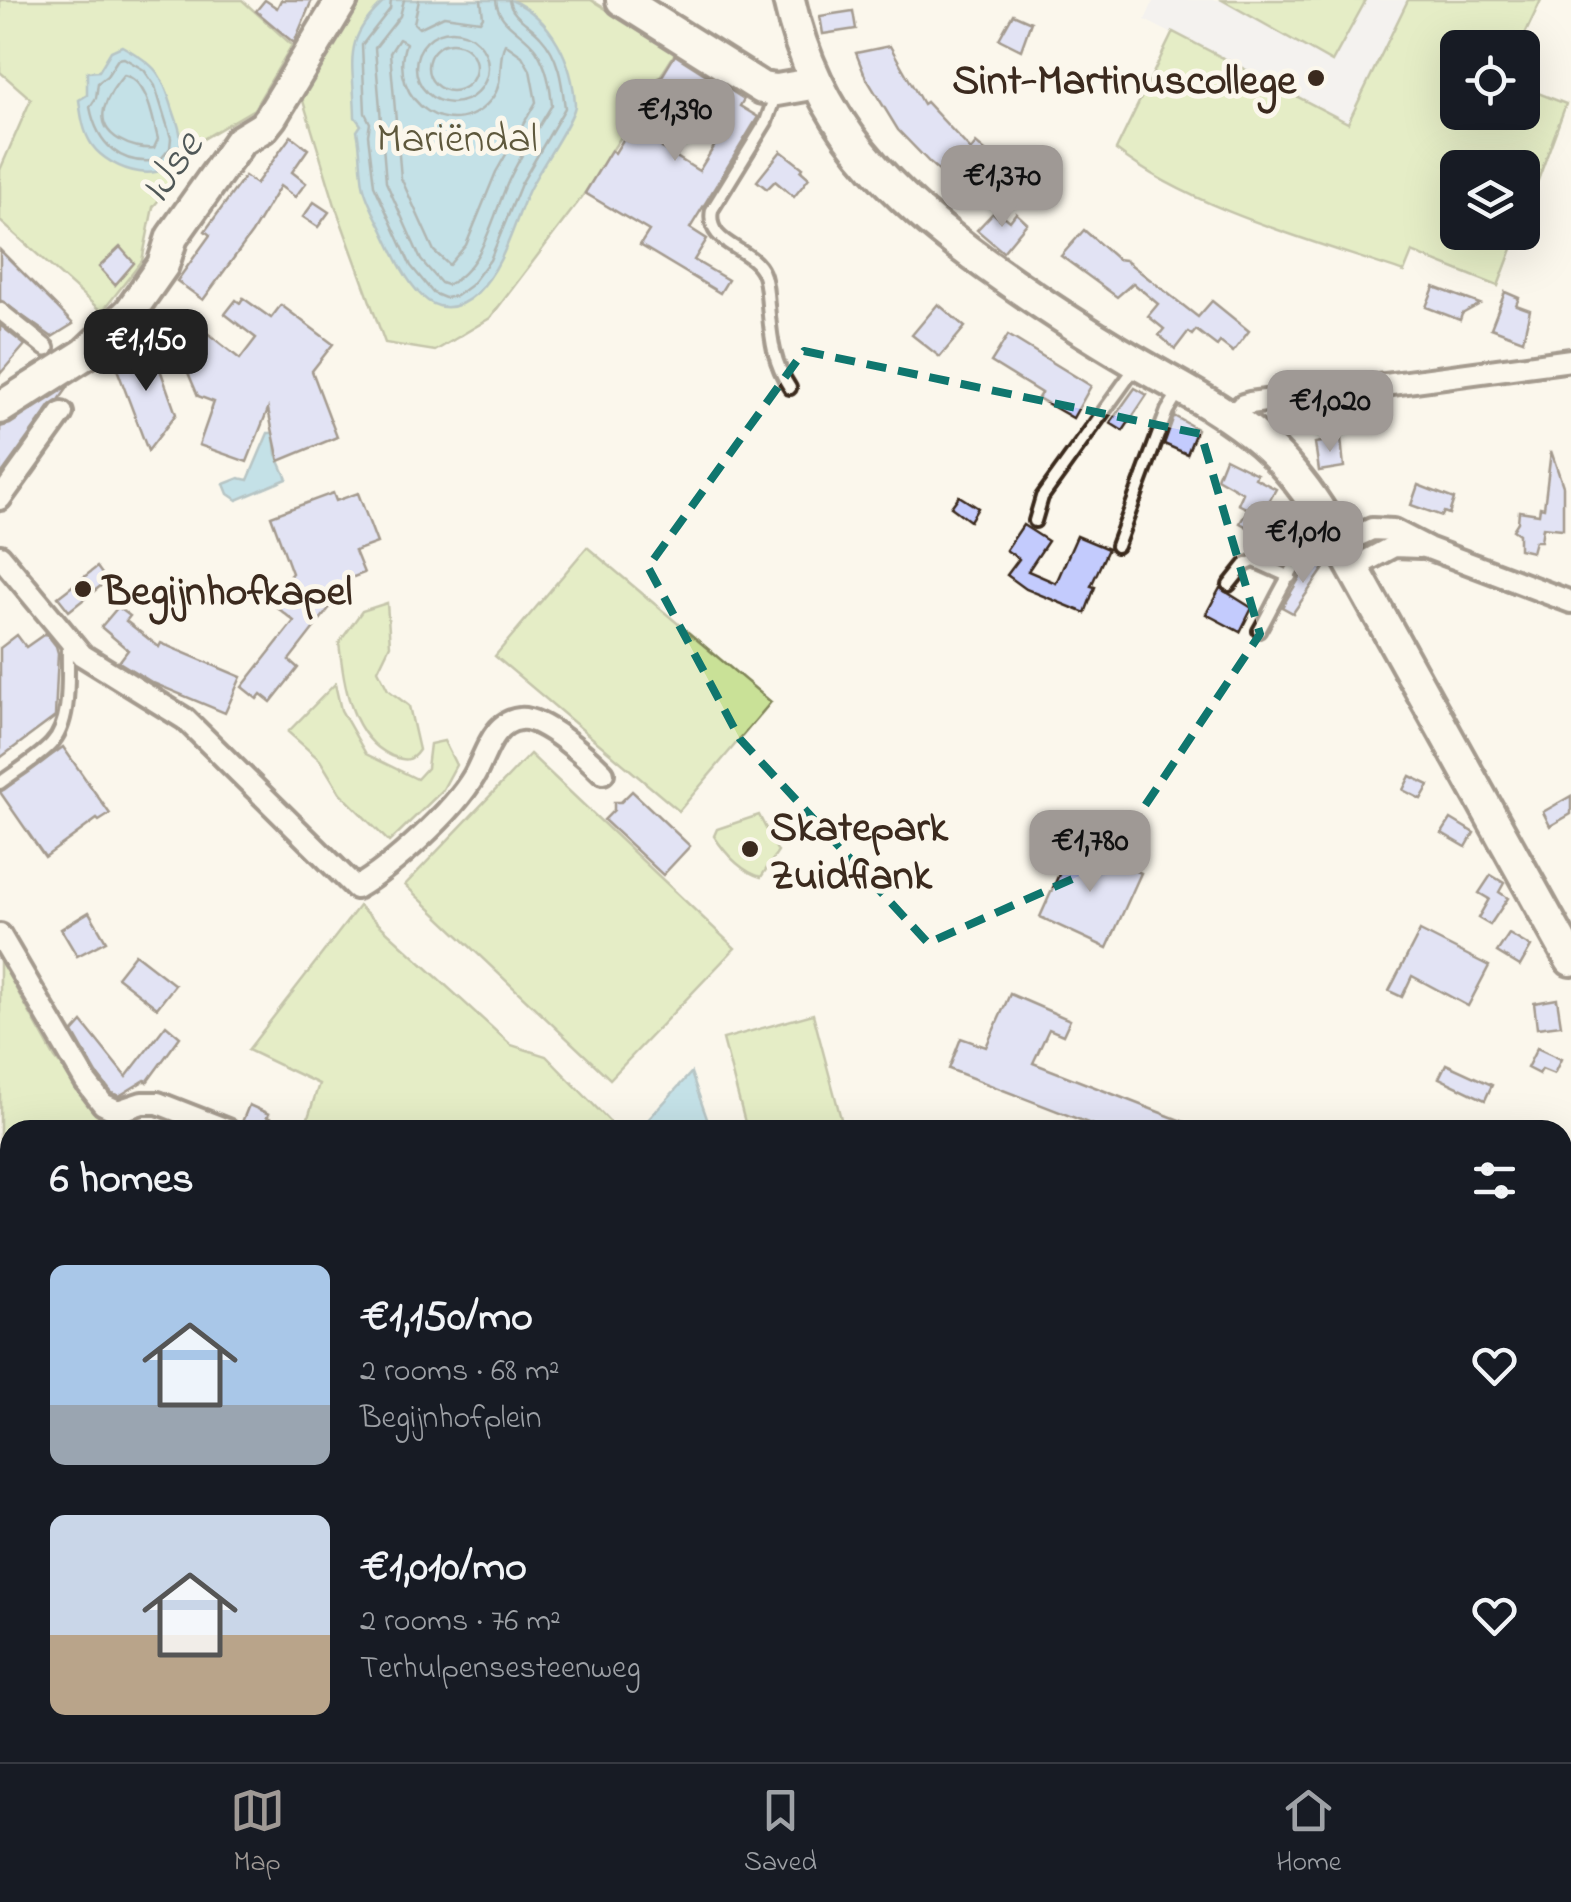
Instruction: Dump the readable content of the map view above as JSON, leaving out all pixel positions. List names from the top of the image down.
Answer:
{
  "water": ["IJse"],
  "parks": ["Mariëndal"],
  "places": ["Sint-Martinuscollege", "Begijnhofkapel", "Skatepark Zuidflank"],
  "page": {
    "price": [
      "€1,390",
      "€1,370",
      "€1,150",
      "€1,020",
      "€1,010",
      "€1,780"
    ],
    "heading": "6 homes",
    "list": [
      {
        "name": "€1,150/mo",
        "note": "2 rooms · 68 m² · Begijnhofplein"
      },
      {
        "name": "€1,010/mo",
        "note": "2 rooms · 76 m² · Terhulpensesteenweg"
      }
    ],
    "tabs": ["Map", "Saved", "Home"]
  }
}
